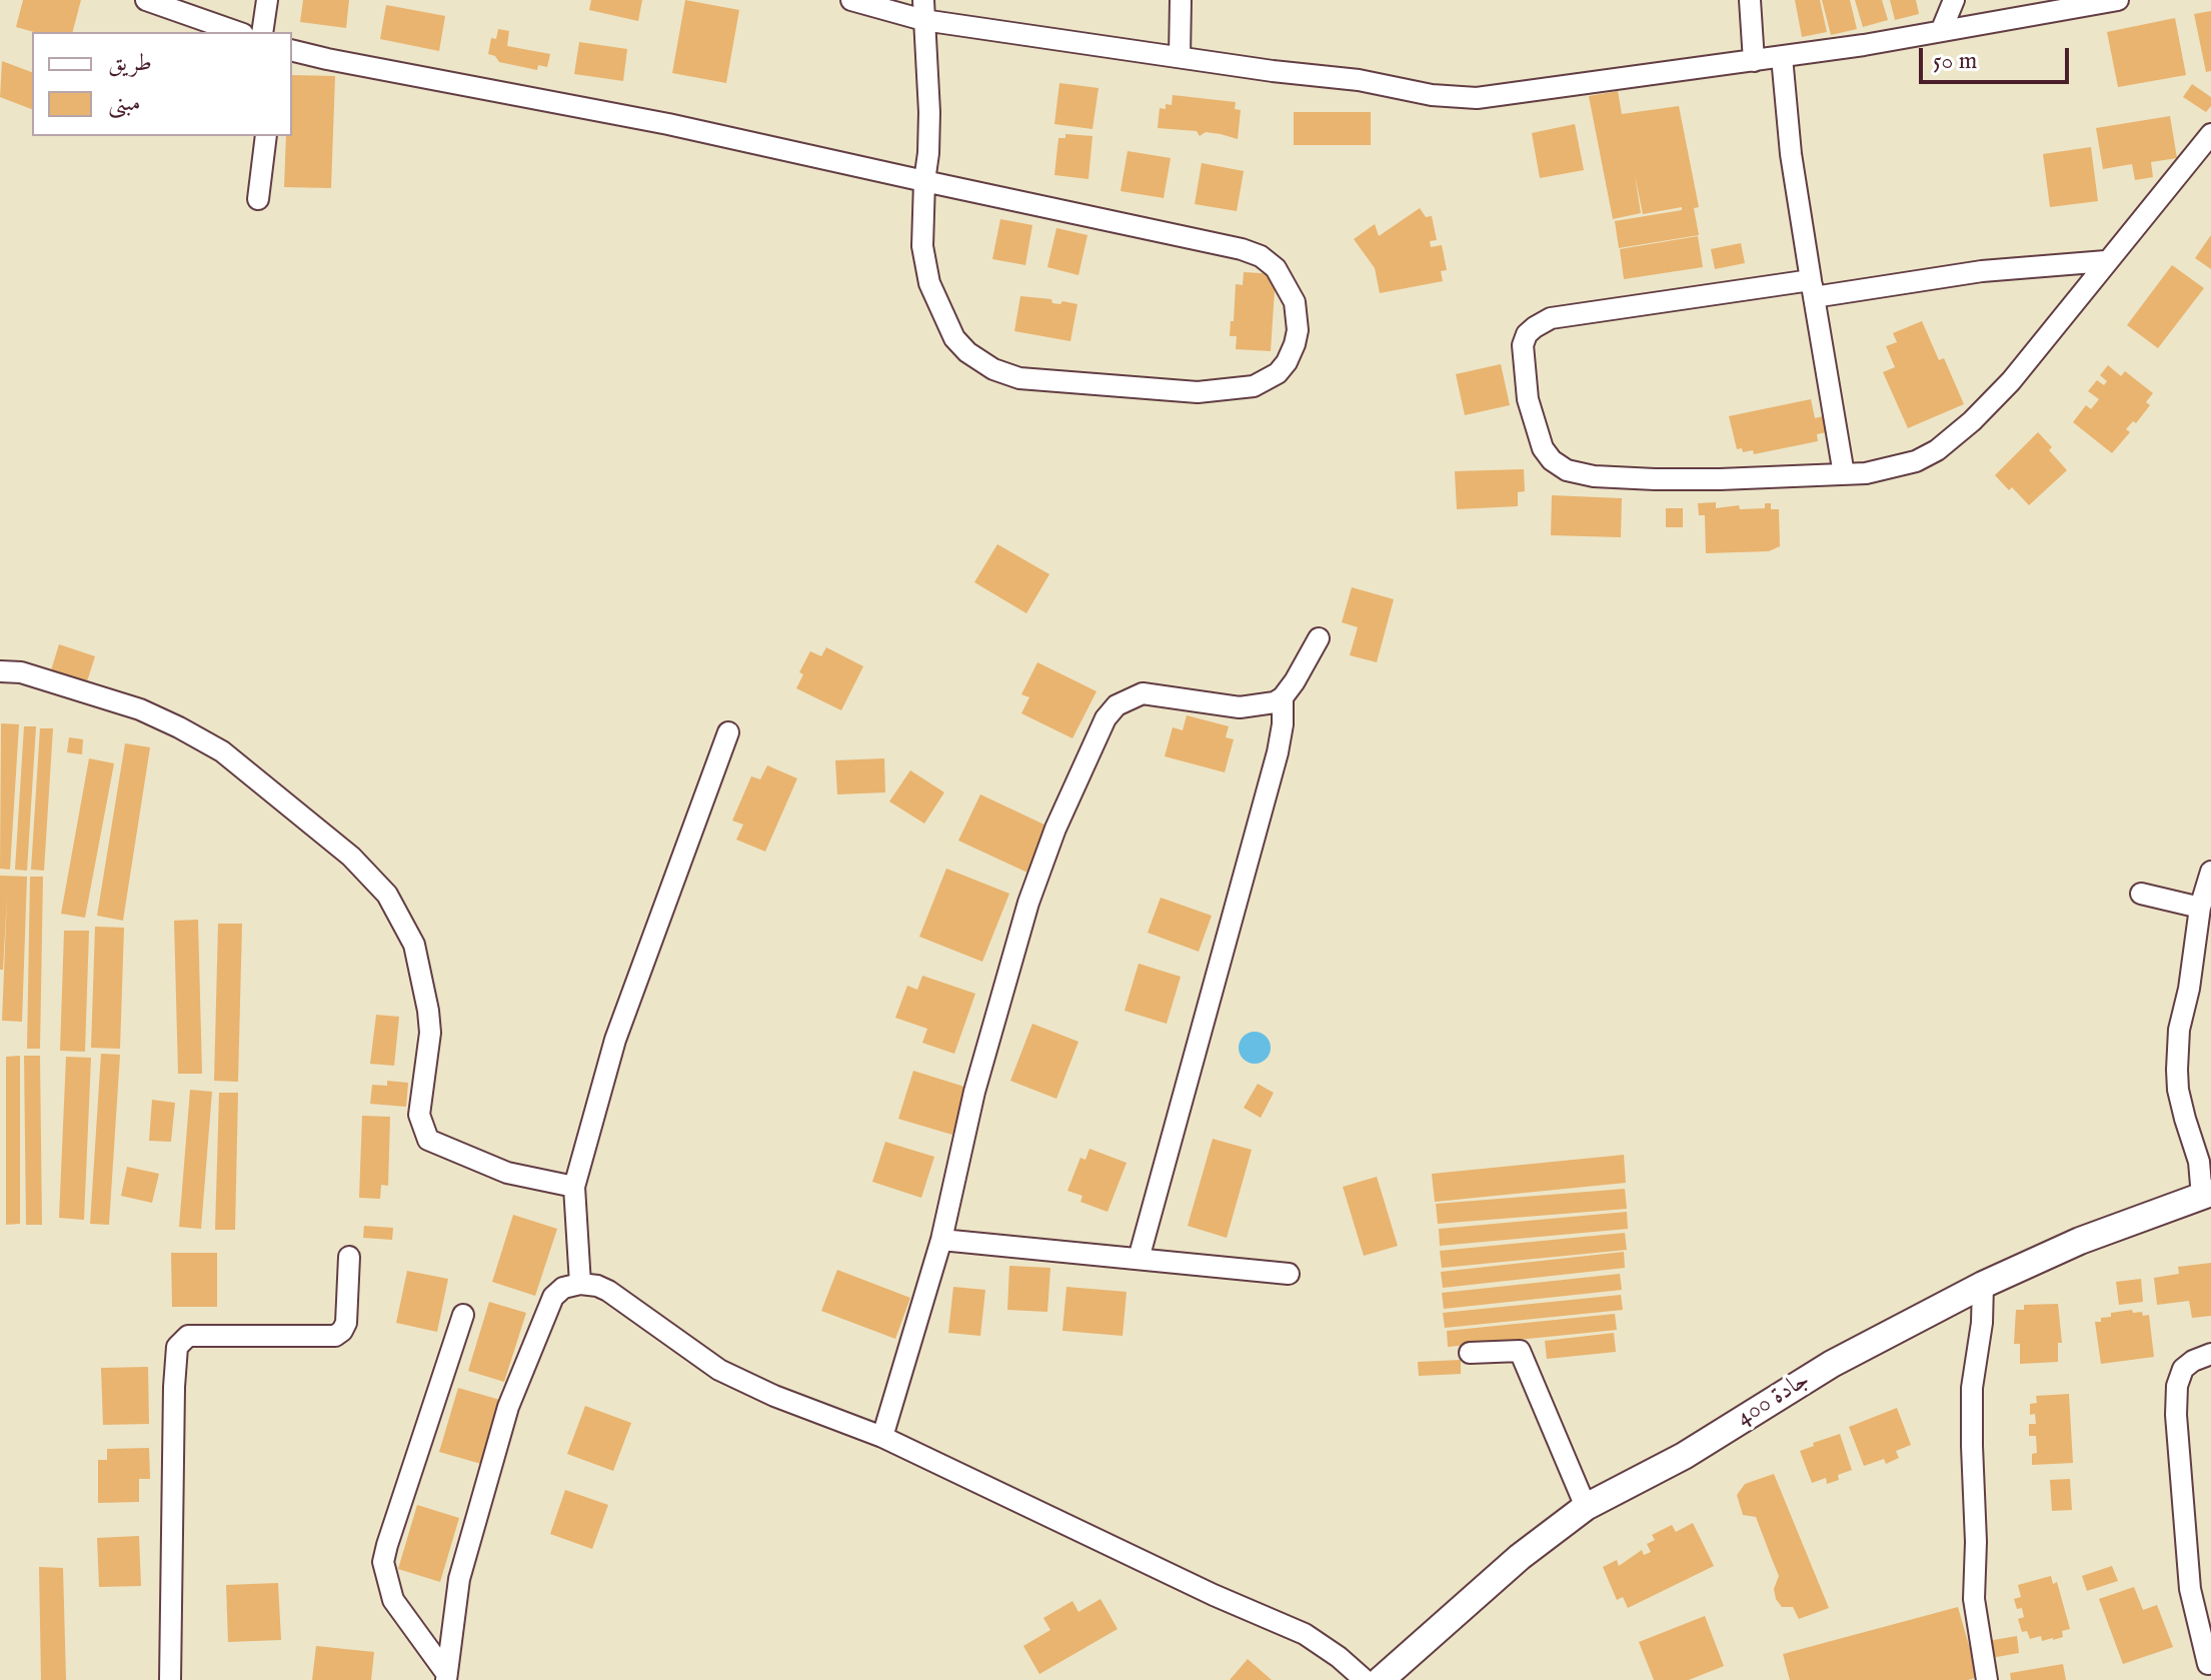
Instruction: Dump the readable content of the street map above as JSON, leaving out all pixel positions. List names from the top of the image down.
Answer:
{
  "streets": {
    "main road": ["جادة 400"]
  },
  "legend": ["طريق", "مبنى"],
  "scale_bar": "50 m"
}
